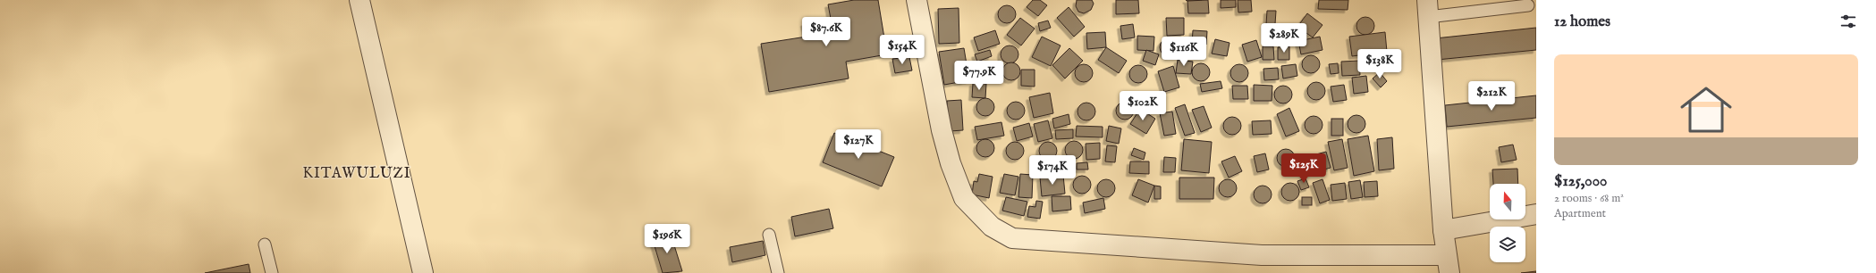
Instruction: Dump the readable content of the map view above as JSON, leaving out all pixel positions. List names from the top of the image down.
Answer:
{
  "districts": ["KITAWULUZI"],
  "north": "top",
  "page": {
    "heading": "12 homes",
    "price": [
      "$87.6K",
      "$289K",
      "$154K",
      "$116K",
      "$138K",
      "$77.9K",
      "$212K",
      "$102K",
      "$127K",
      "$125K",
      "$174K",
      "$196K"
    ],
    "list": [
      {
        "name": "$125,000",
        "note": "2 rooms · 68 m² · Apartment"
      }
    ]
  }
}
